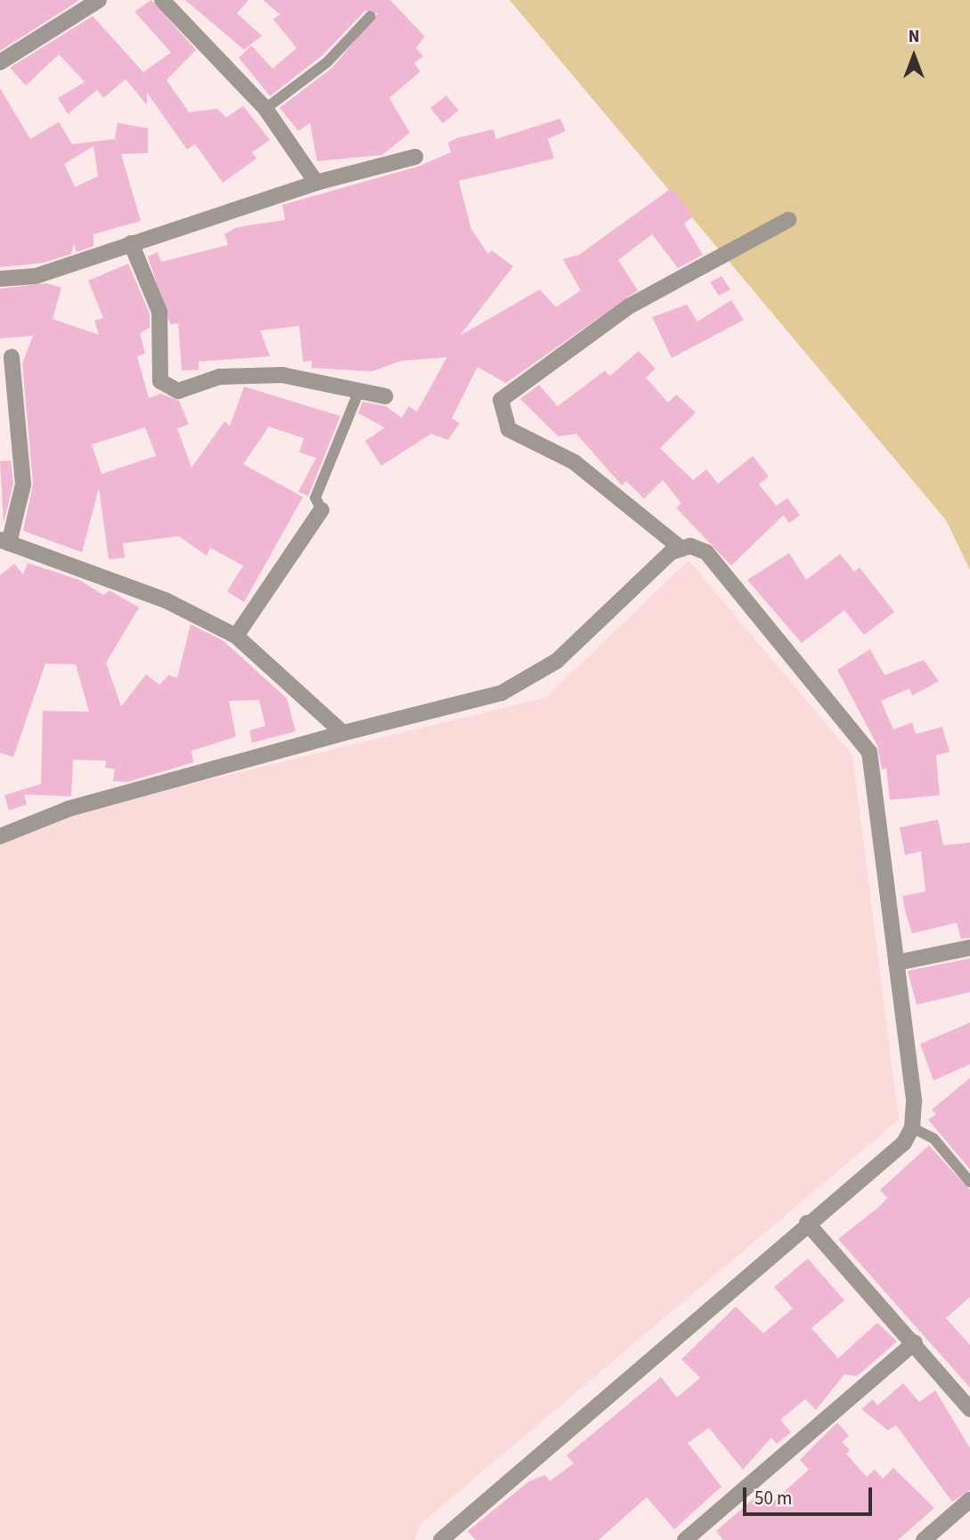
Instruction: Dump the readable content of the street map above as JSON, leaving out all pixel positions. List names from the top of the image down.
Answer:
{
  "scale_bar": "50 m",
  "north": "top"
}
